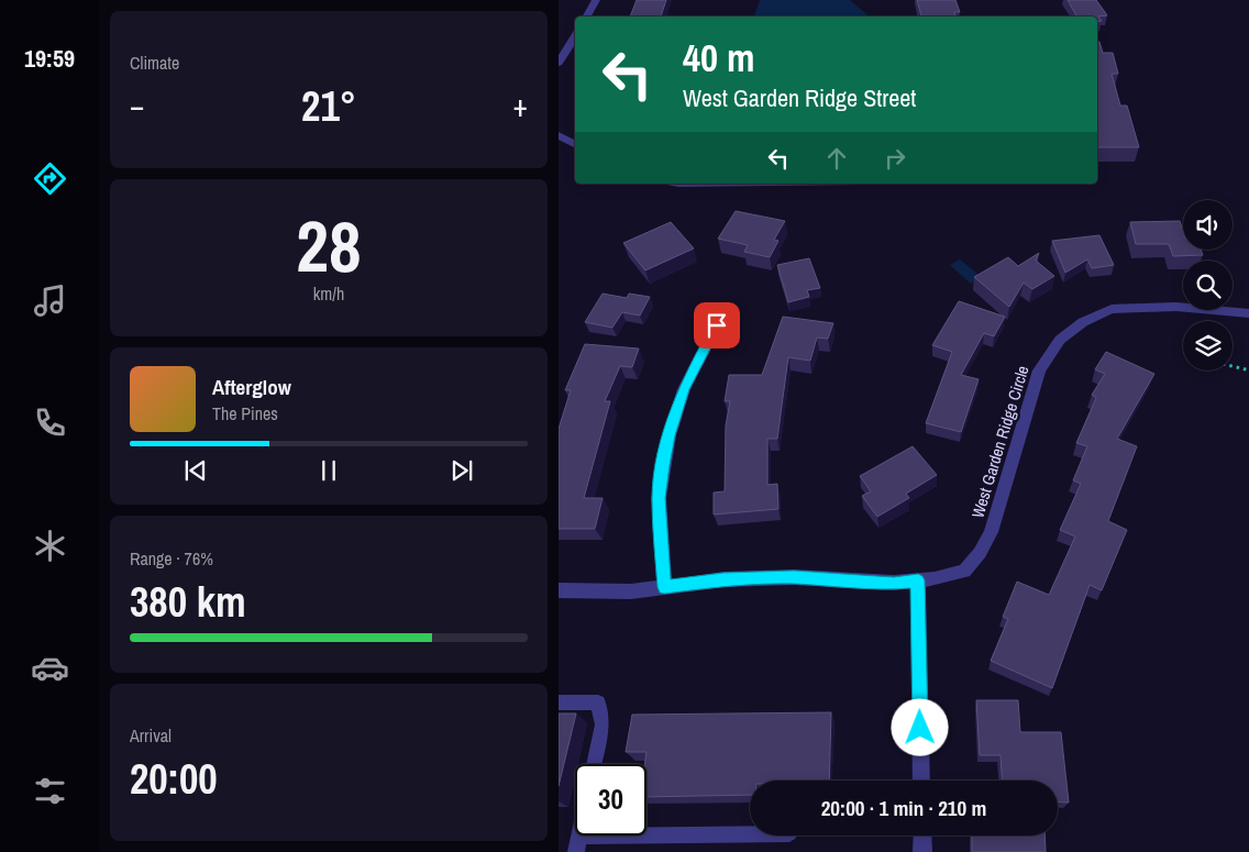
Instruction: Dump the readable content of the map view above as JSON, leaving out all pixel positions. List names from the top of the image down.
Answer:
{
  "streets": {
    "street": ["West Garden Ridge Circle"]
  },
  "page": {
    "tabs": "19:59",
    "tile": [
      "Climate",
      ["28", "km/h"],
      ["Range · 76%", "380 km"],
      ["Arrival", "20:00"]
    ],
    "turn": ["40 m", "West Garden Ridge Street"],
    "heat": ["−", "21°", "+"],
    "song": ["Afterglow", "The Pines"],
    "limit": "30",
    "trip": "20:00 · 1 min · 210 m"
  }
}
